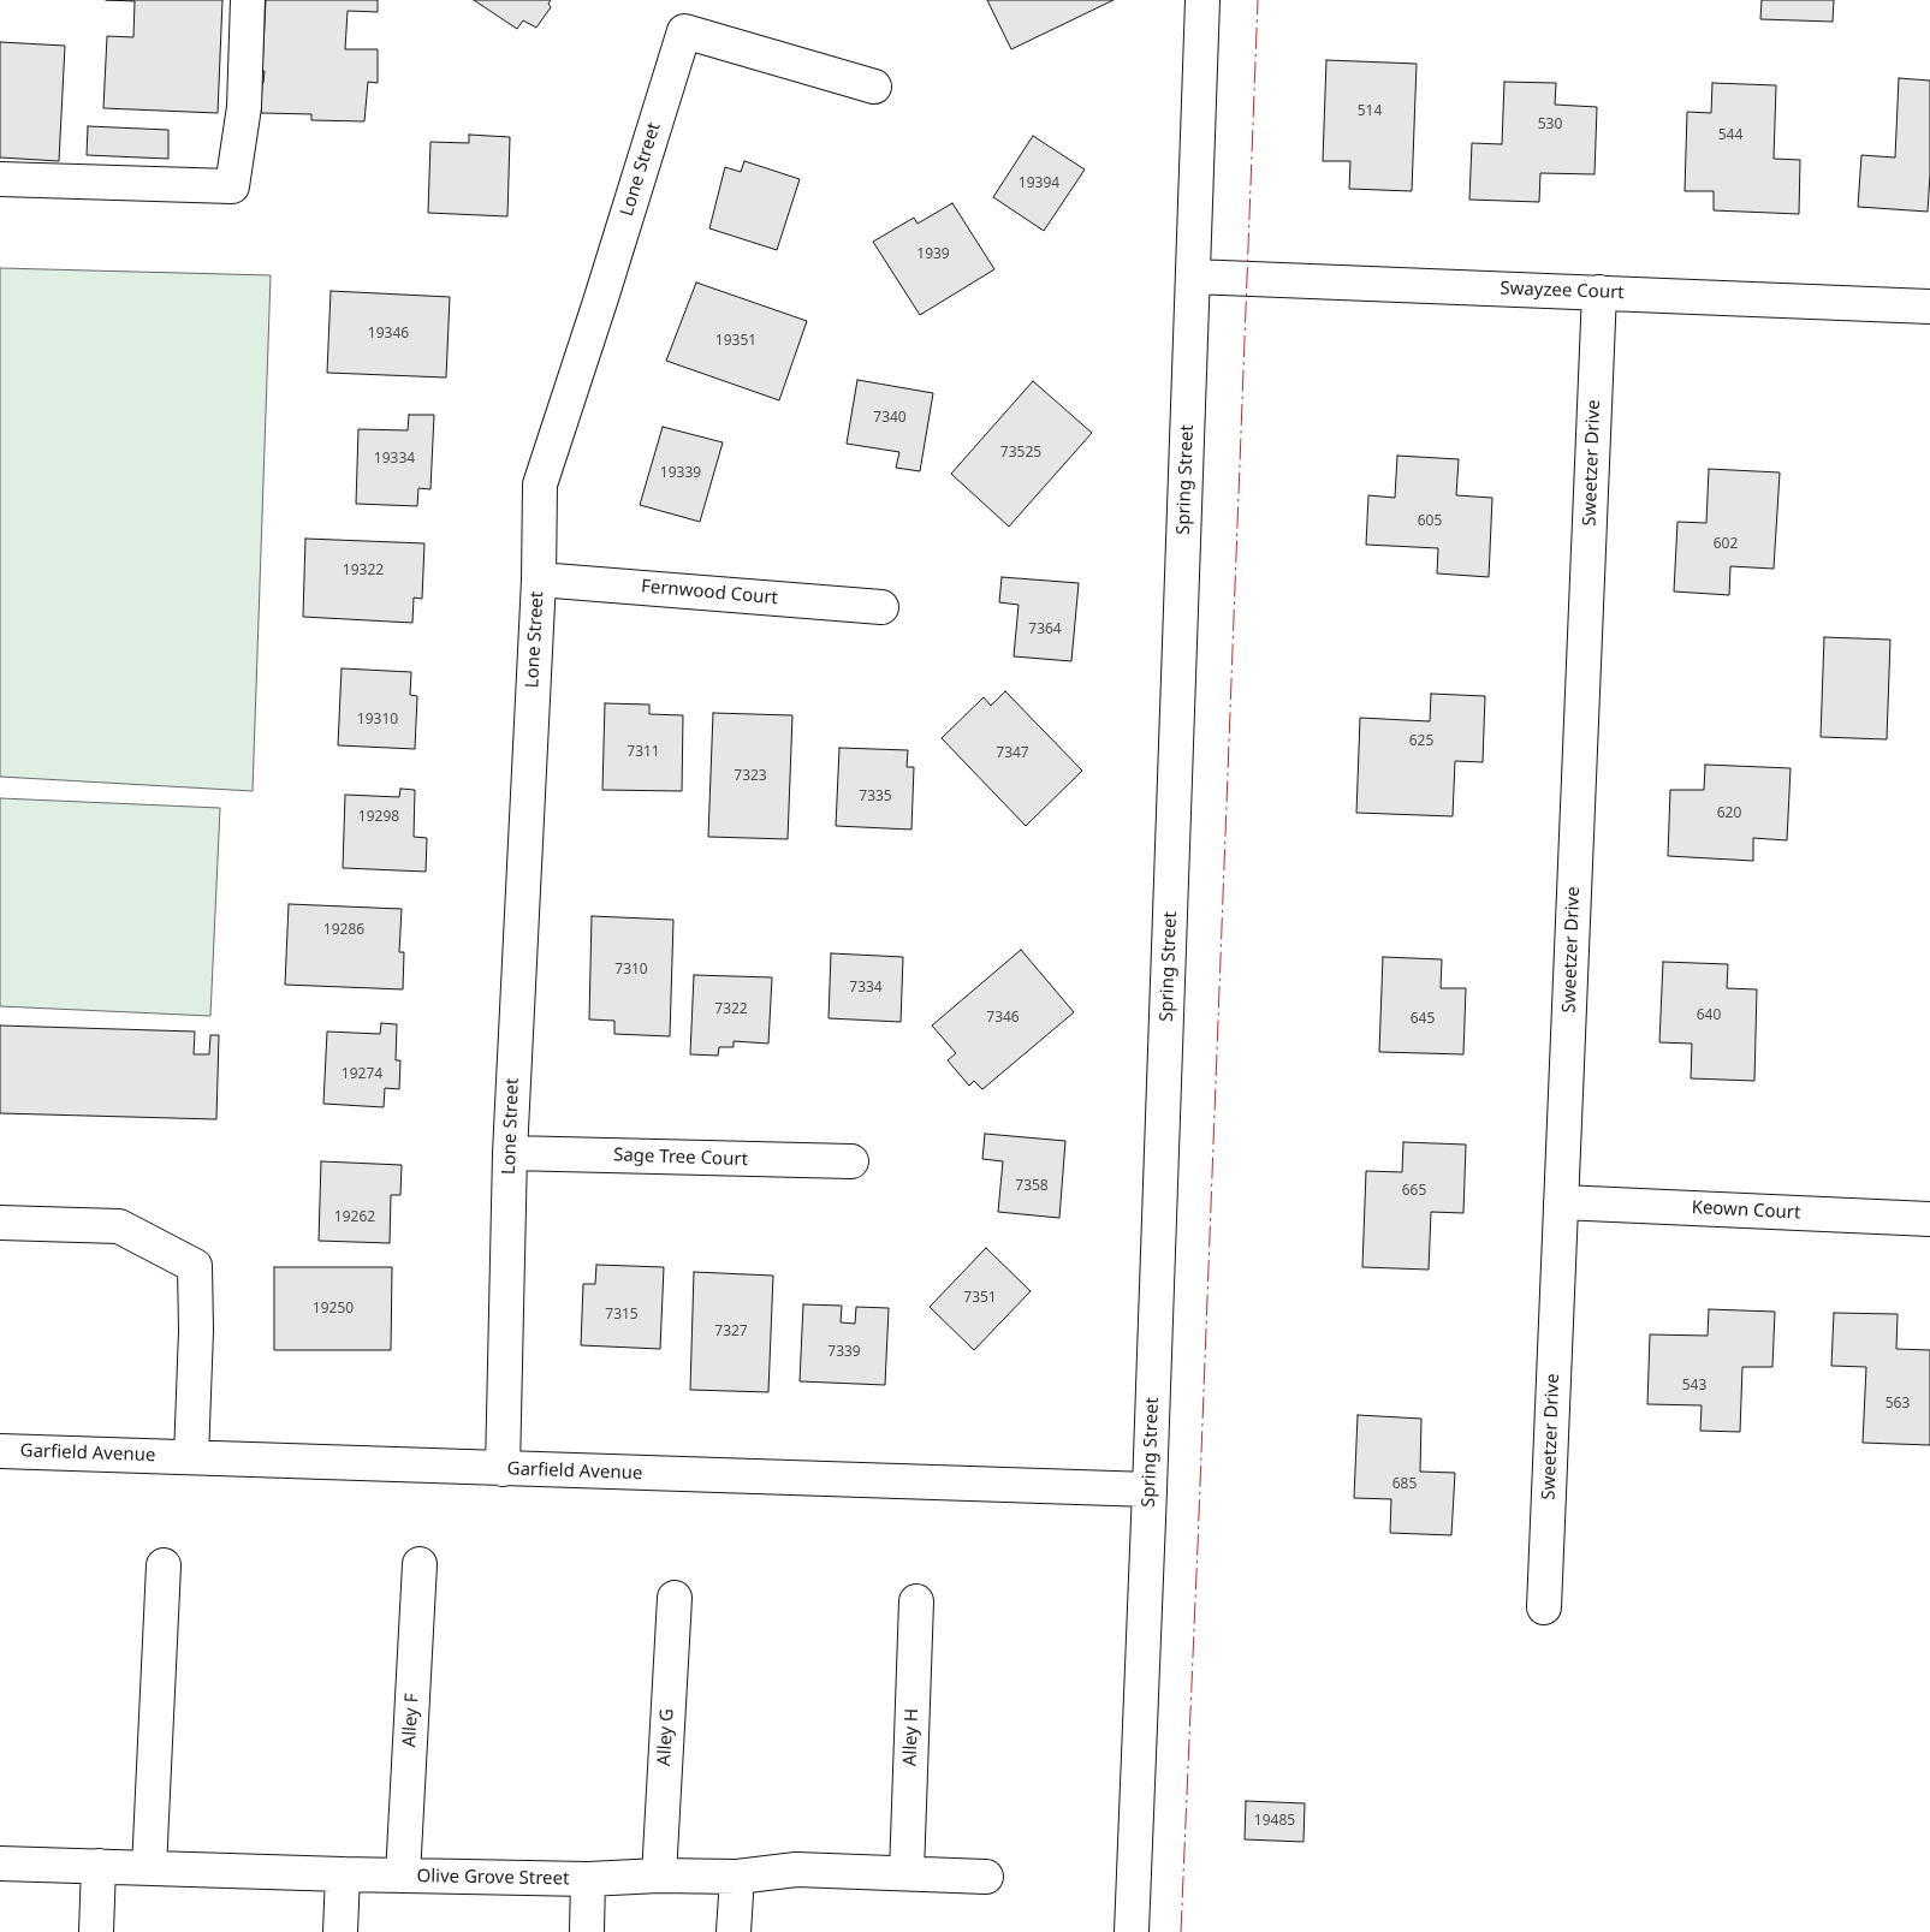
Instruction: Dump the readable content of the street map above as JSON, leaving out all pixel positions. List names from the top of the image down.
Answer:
{
  "streets": {
    "street": [
      "Lone Street",
      "Swayzee Court",
      "Sweetzer Drive",
      "Spring Street",
      "Fernwood Court",
      "Sage Tree Court",
      "Keown Court",
      "Garfield Avenue",
      "Alley F",
      "Alley G",
      "Alley H",
      "Olive Grove Street"
    ]
  },
  "crossings": [
    ["Lone Street", "Fernwood Court"],
    ["Lone Street", "Sage Tree Court"],
    ["Lone Street", "Garfield Avenue"],
    ["Swayzee Court", "Sweetzer Drive"],
    ["Swayzee Court", "Spring Street"],
    ["Sweetzer Drive", "Keown Court"],
    ["Spring Street", "Garfield Avenue"],
    ["Alley F", "Olive Grove Street"],
    ["Alley G", "Olive Grove Street"],
    ["Alley H", "Olive Grove Street"]
  ],
  "house_numbers": [
    "514",
    "530",
    "544",
    "19394",
    "1939",
    "19346",
    "19351",
    "7340",
    "73525",
    "19334",
    "19339",
    "605",
    "602",
    "19322",
    "7364",
    "19310",
    "625",
    "7311",
    "7347",
    "7323",
    "7335",
    "620",
    "19298",
    "19286",
    "7310",
    "7334",
    "7322",
    "640",
    "7346",
    "645",
    "19274",
    "7358",
    "665",
    "19262",
    "7351",
    "19250",
    "7315",
    "7327",
    "7339",
    "543",
    "563",
    "685",
    "19485"
  ]
}
